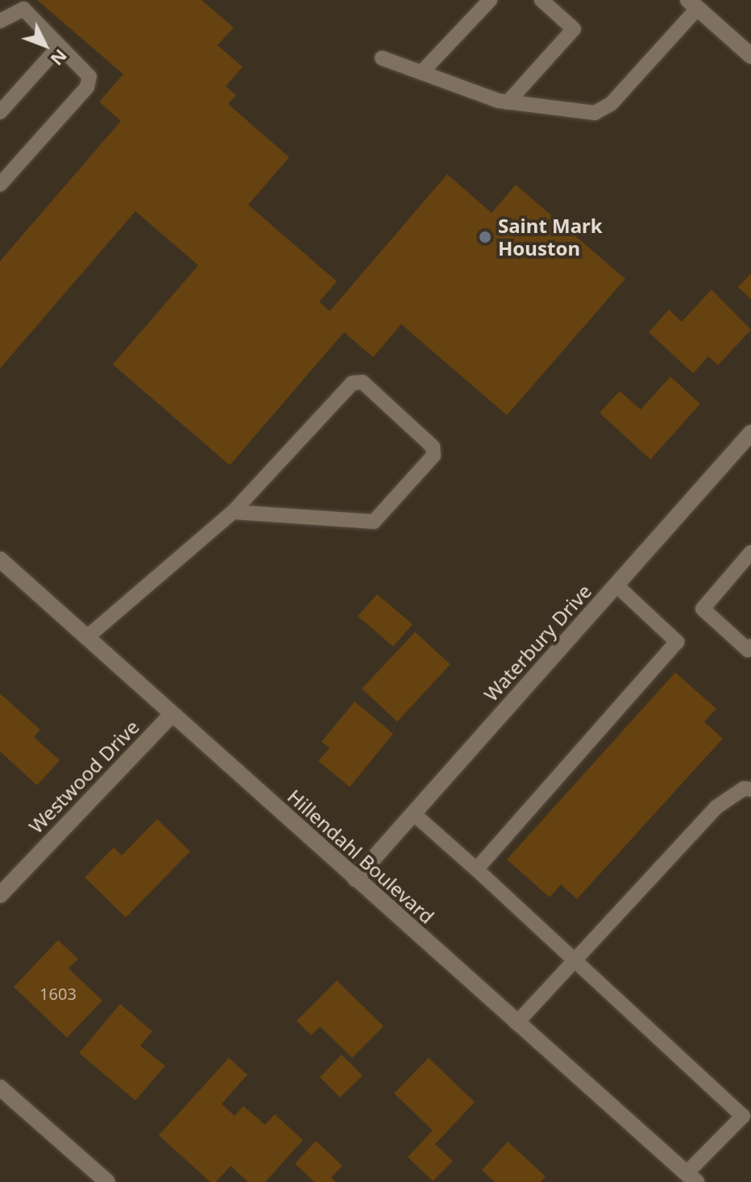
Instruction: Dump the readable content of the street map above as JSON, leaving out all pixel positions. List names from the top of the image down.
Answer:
{
  "streets": {
    "street": ["Waterbury Drive", "Westwood Drive", "Hillendahl Boulevard"]
  },
  "crossings": [
    ["Waterbury Drive", "Hillendahl Boulevard"],
    ["Westwood Drive", "Hillendahl Boulevard"]
  ],
  "places": ["Saint Mark Houston"],
  "house_numbers": ["1603"],
  "north": "bottom right"
}
